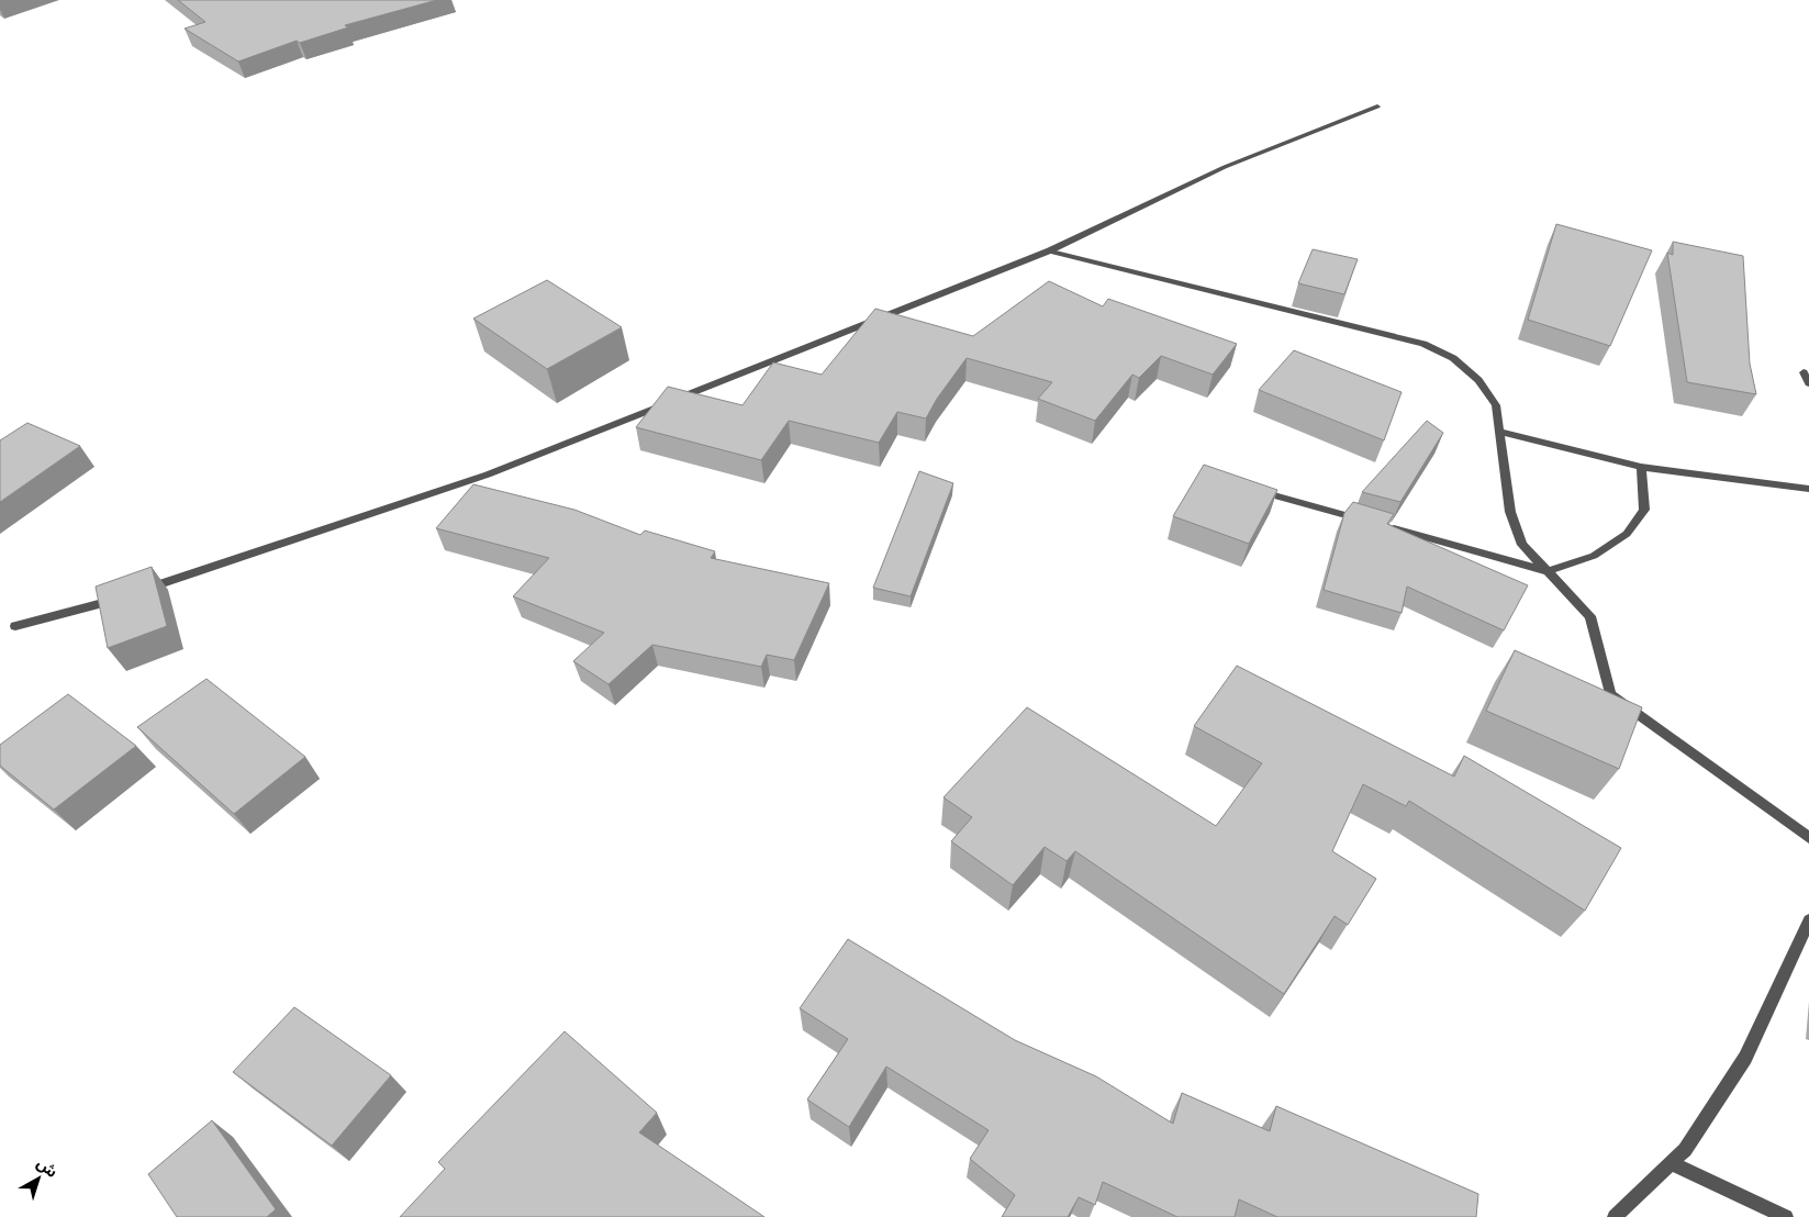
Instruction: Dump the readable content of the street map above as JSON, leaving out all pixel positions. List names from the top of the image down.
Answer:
{
  "north": "top right"
}
